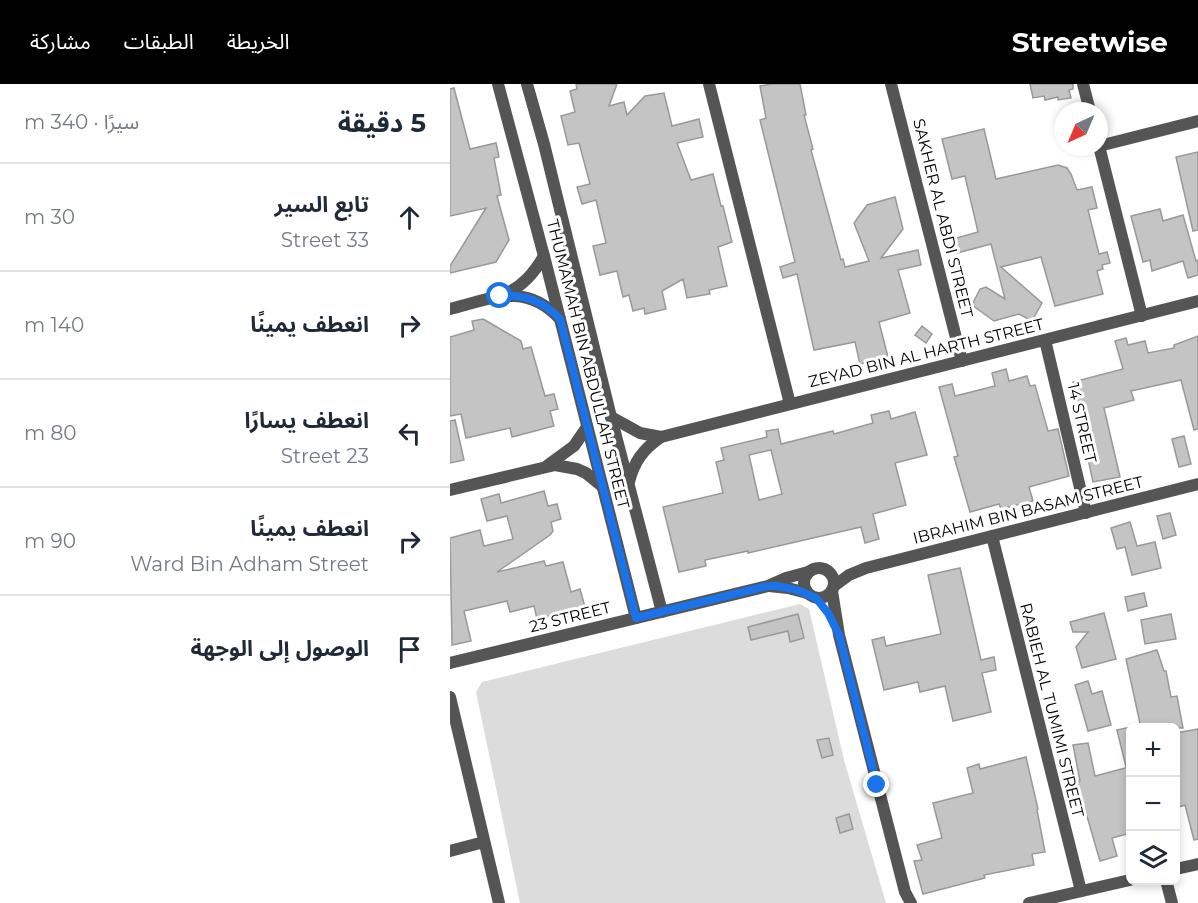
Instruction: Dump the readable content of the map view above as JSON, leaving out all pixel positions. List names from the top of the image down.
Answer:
{
  "streets": {
    "street": [
      "SAKHER AL ABDI STREET",
      "ZEYAD BIN AL HARTH STREET",
      "THUMAMAH BIN ABDULLAH STREET",
      "14 STREET",
      "IBRAHIM BIN BASAM STREET",
      "23 STREET",
      "RABIEH AL TUMIMI STREET"
    ]
  },
  "crossings": [
    ["SAKHER AL ABDI STREET", "ZEYAD BIN AL HARTH STREET"],
    ["ZEYAD BIN AL HARTH STREET", "THUMAMAH BIN ABDULLAH STREET"],
    ["ZEYAD BIN AL HARTH STREET", "14 STREET"],
    ["THUMAMAH BIN ABDULLAH STREET", "23 STREET"],
    ["14 STREET", "IBRAHIM BIN BASAM STREET"],
    ["IBRAHIM BIN BASAM STREET", "23 STREET"],
    ["IBRAHIM BIN BASAM STREET", "RABIEH AL TUMIMI STREET"]
  ],
  "north": "bottom left",
  "page": {
    "header": "Streetwise",
    "nav": ["الخريطة", "الطبقات", "مشاركة"],
    "heading": ["5 دقيقة", "سيرًا · 340 m"],
    "list": [
      ["تابع السير", "33 Street", "30 m"],
      ["انعطف يمينًا", "140 m"],
      ["انعطف يسارًا", "23 Street", "80 m"],
      ["انعطف يمينًا", "Ward Bin Adham Street", "90 m"],
      "الوصول إلى الوجهة"
    ],
    "map_buttons": ["+", "−"]
  }
}
